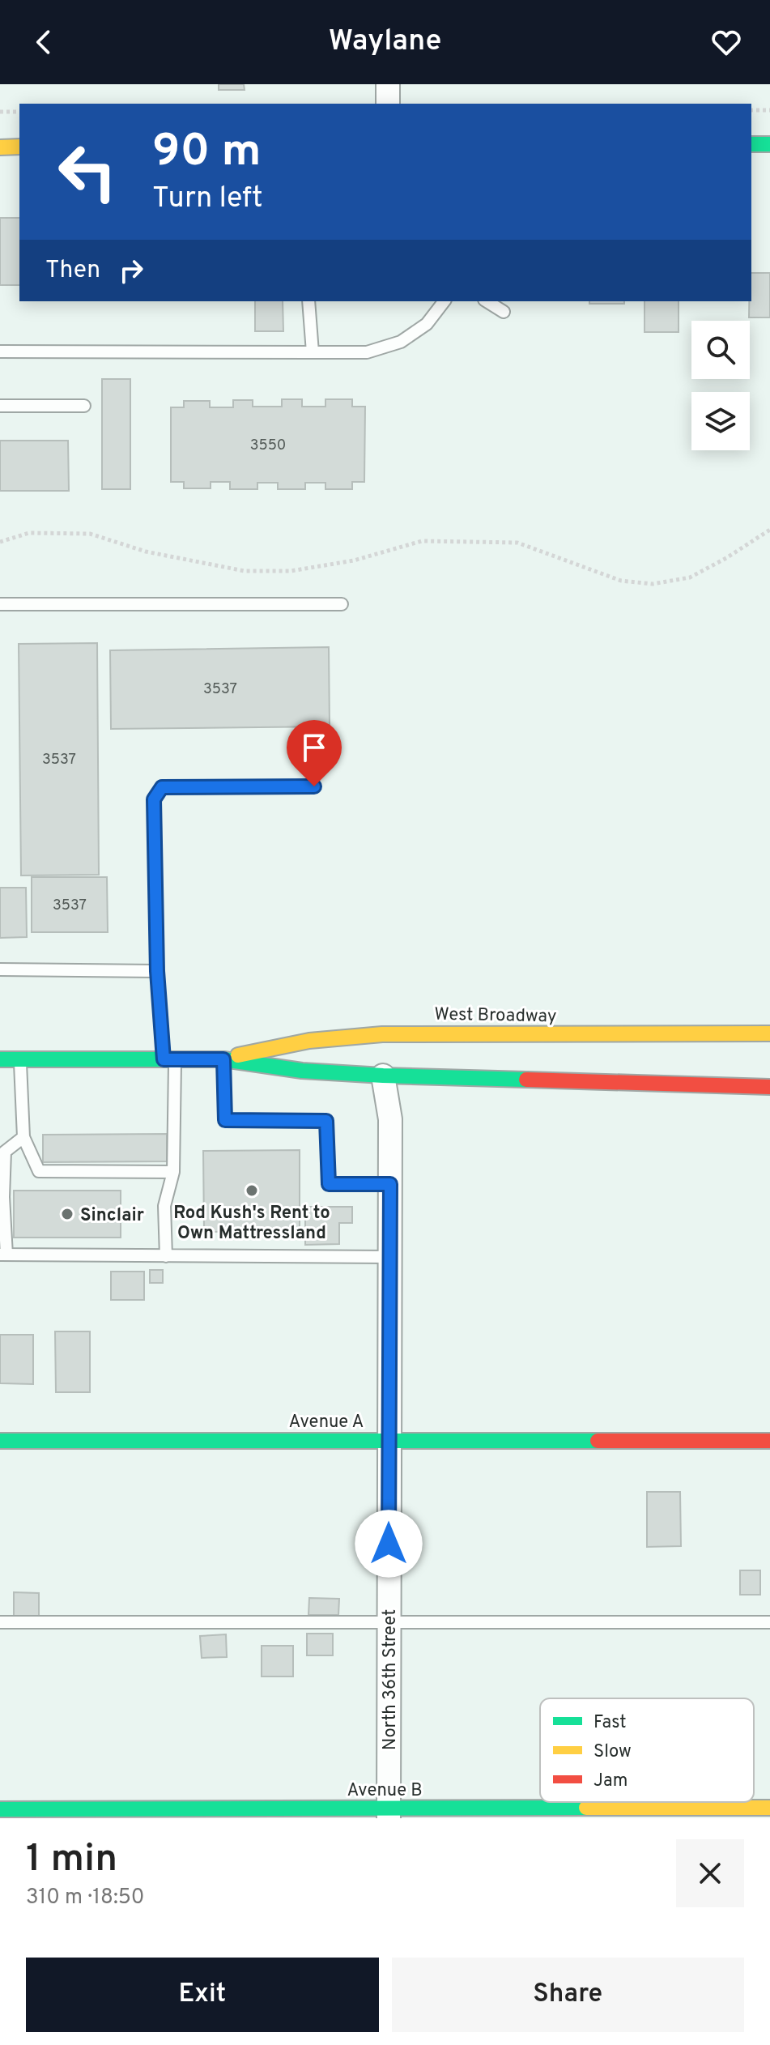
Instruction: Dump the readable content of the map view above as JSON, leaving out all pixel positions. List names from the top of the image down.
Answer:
{
  "streets": {
    "street": [
      "West Broadway",
      "Avenue A",
      "North 36th Street",
      "Avenue B"
    ]
  },
  "crossings": [
    ["West Broadway", "North 36th Street"],
    ["Avenue A", "North 36th Street"],
    ["North 36th Street", "Avenue B"]
  ],
  "places": ["Rod Kush's Rent to Own Mattressland", "Sinclair"],
  "house_numbers": [
    "3550",
    "3537",
    "3537",
    "3537"
  ],
  "legend": ["Fast", "Slow", "Jam"],
  "page": {
    "header": "Waylane",
    "turn": ["90 m", "Turn left"],
    "then": "Then",
    "heading": ["1 min", "310 m · 18:50"],
    "buttons": ["Exit", "Share"]
  }
}
